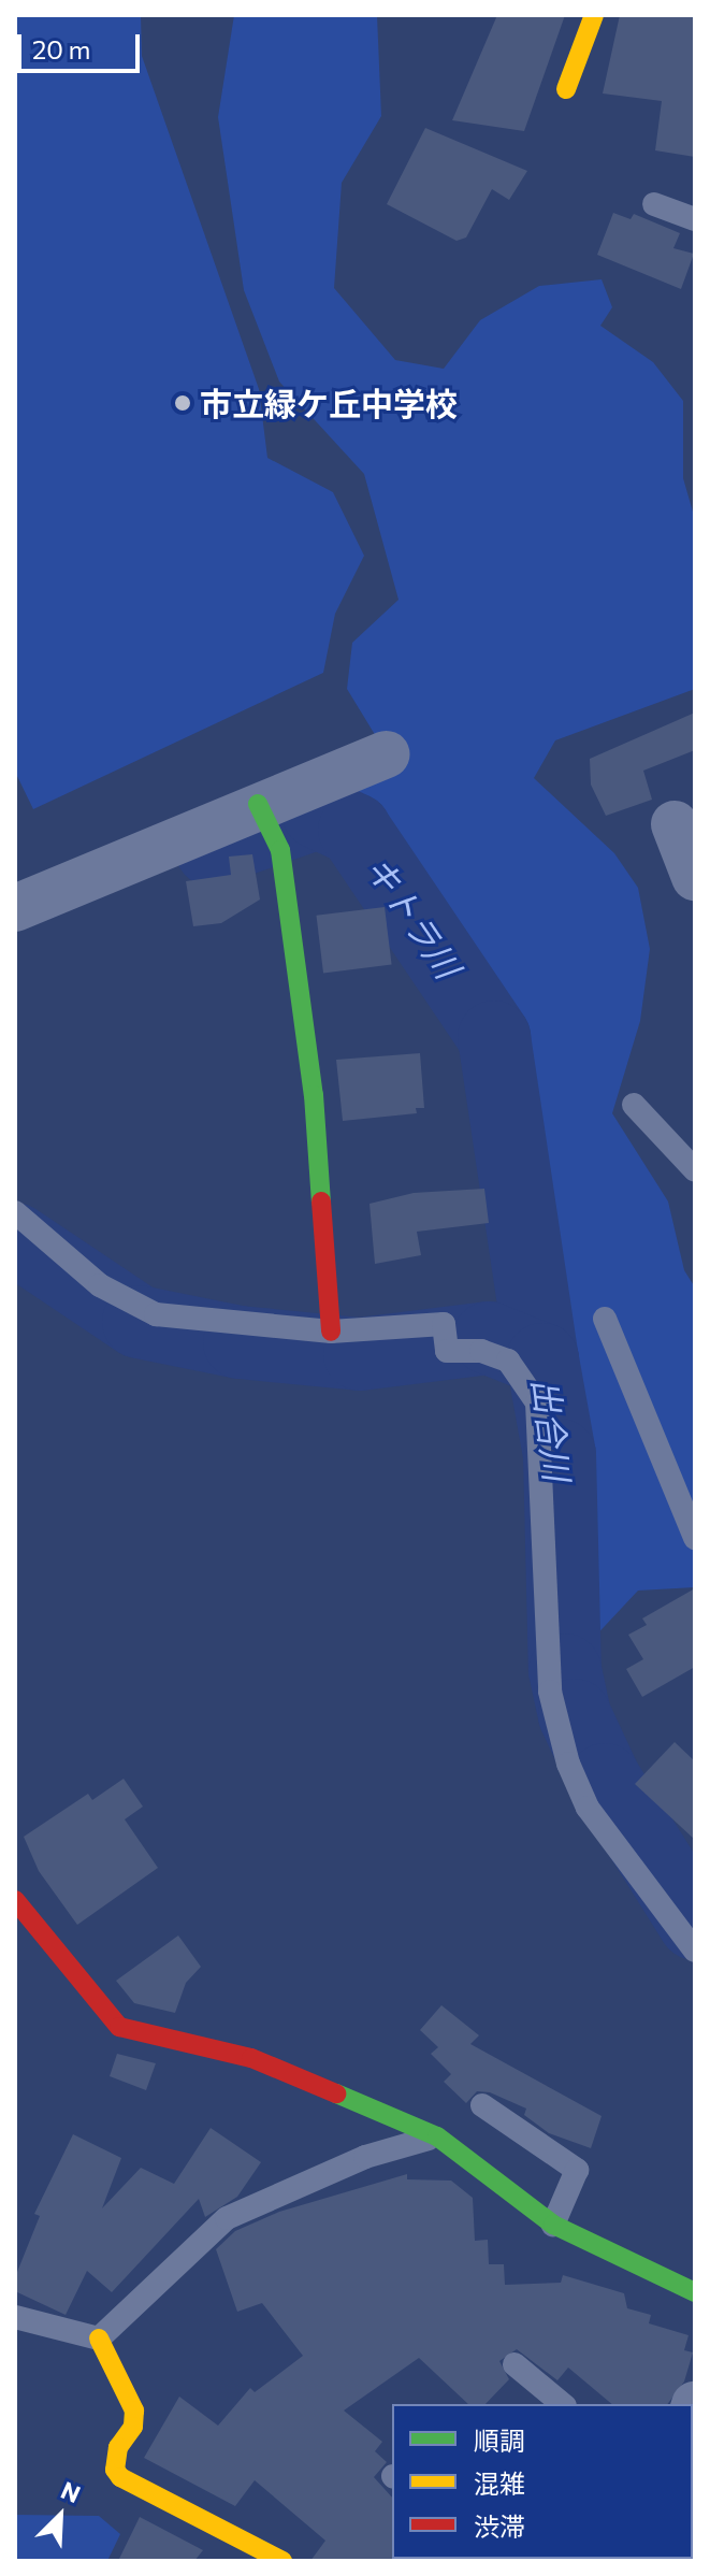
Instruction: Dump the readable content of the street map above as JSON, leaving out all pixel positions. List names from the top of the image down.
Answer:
{
  "water": ["キトラ川", "出合川"],
  "places": ["市立緑ケ丘中学校"],
  "legend": ["順調", "混雑", "渋滞"],
  "scale_bar": "20 m",
  "north": "top right"
}
